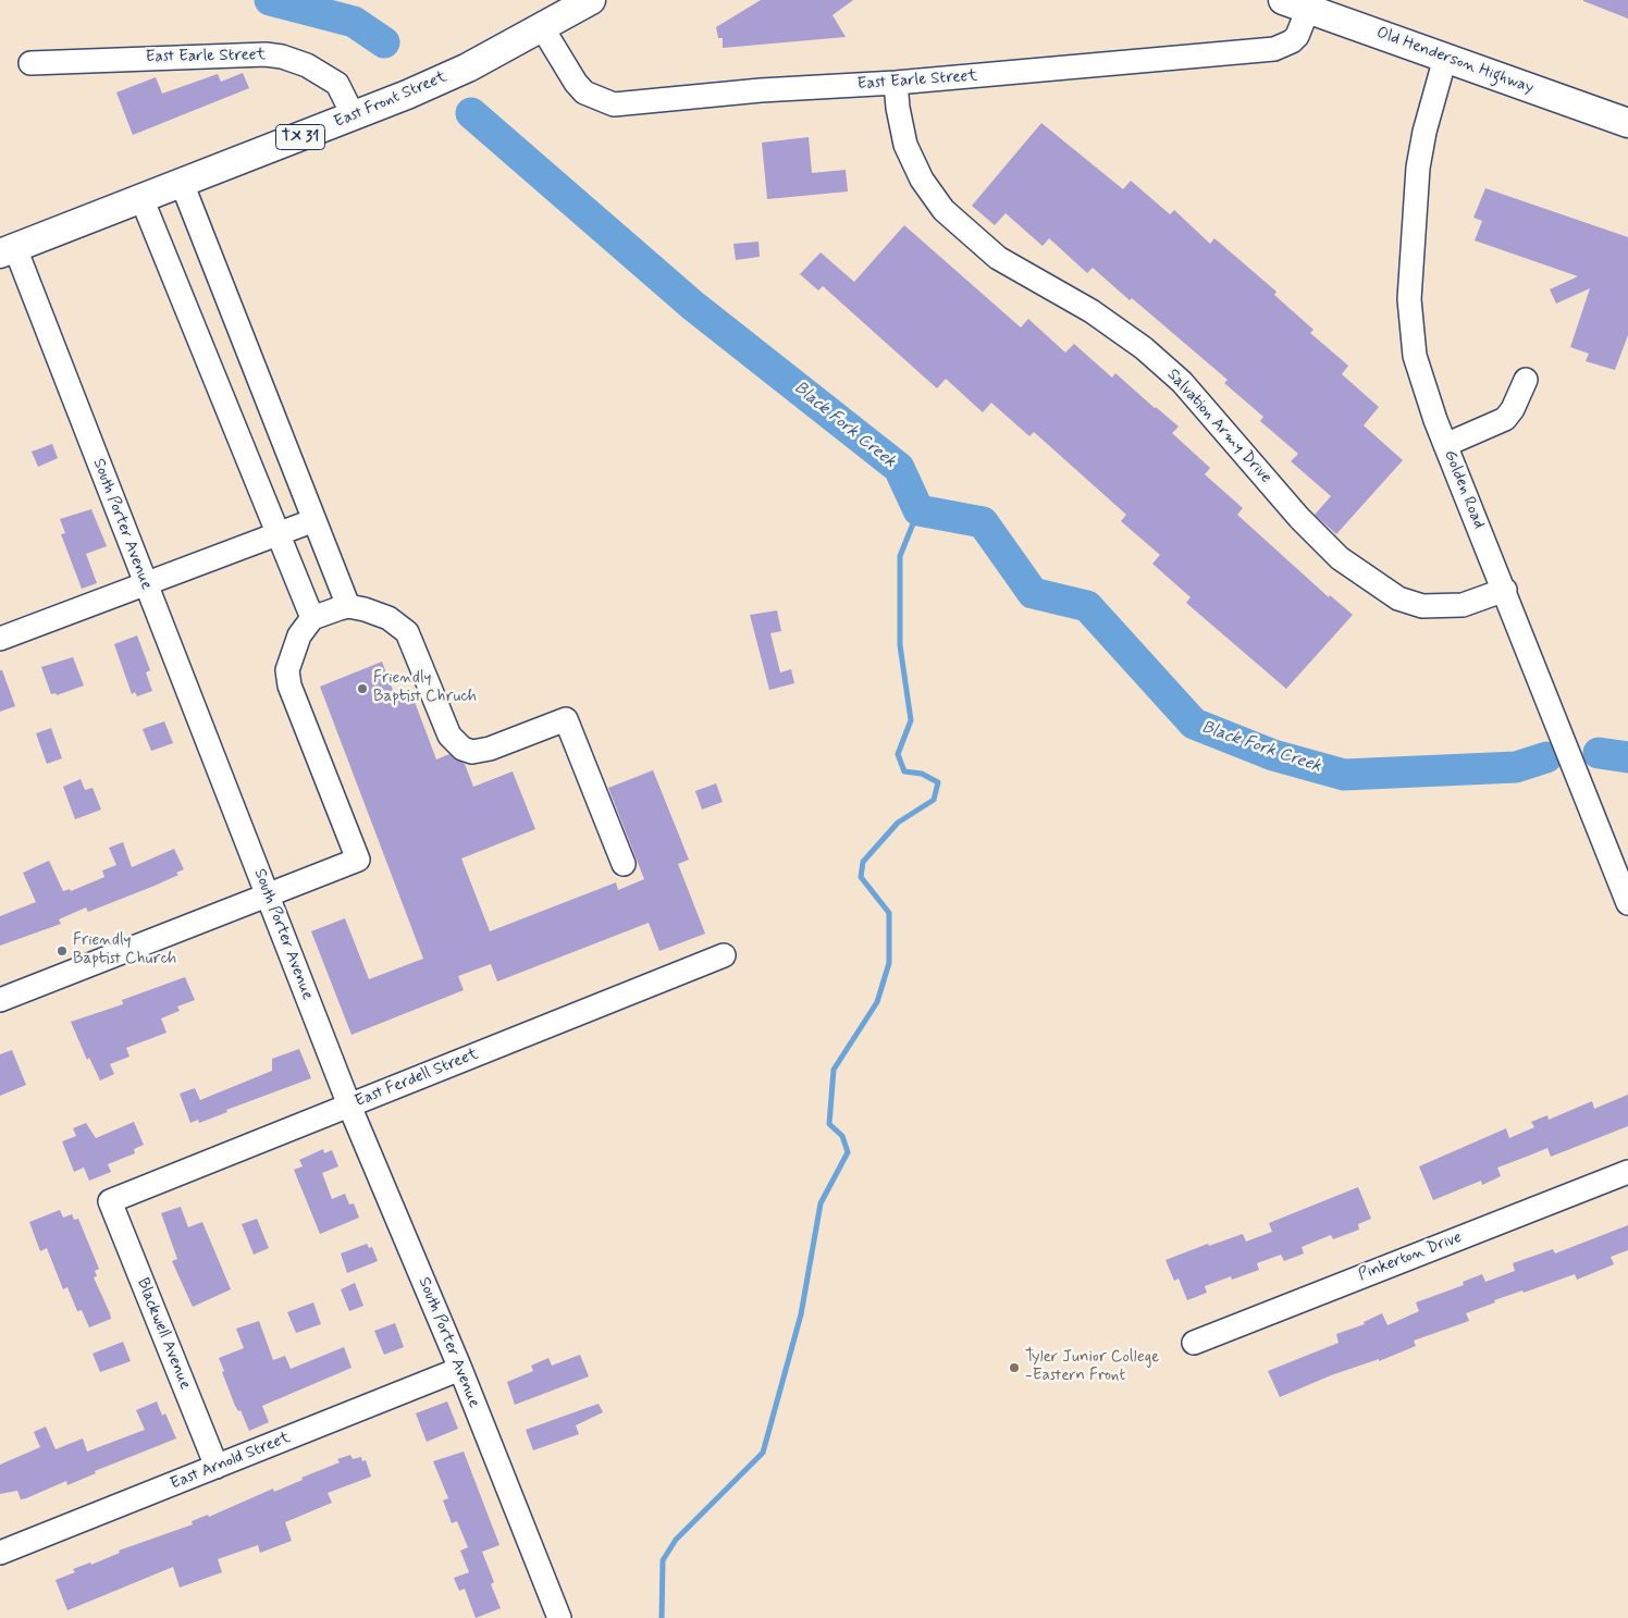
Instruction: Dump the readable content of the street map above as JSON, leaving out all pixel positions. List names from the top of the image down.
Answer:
{
  "streets": {
    "main road": ["Old Henderson Highway", "East Front Street", "TX 31"],
    "street": [
      "East Earle Street",
      "Salvation Army Drive",
      "Golden Road",
      "South Porter Avenue",
      "East Ferdell Street",
      "Pinkerton Drive",
      "Blackwell Avenue",
      "East Arnold Street"
    ]
  },
  "crossings": [
    ["East Earle Street", "Old Henderson Highway"],
    ["East Earle Street", "East Front Street"],
    ["East Earle Street", "Salvation Army Drive"],
    ["Old Henderson Highway", "Golden Road"],
    ["East Front Street", "South Porter Avenue"],
    ["Salvation Army Drive", "Golden Road"],
    ["South Porter Avenue", "East Ferdell Street"],
    ["South Porter Avenue", "East Arnold Street"],
    ["East Ferdell Street", "Blackwell Avenue"],
    ["Blackwell Avenue", "East Arnold Street"]
  ],
  "water": ["Black Fork Creek"],
  "places": ["Friendly Baptist Chruch", "Friendly Baptist Church", "Tyler Junior College -Eastern Front"]
}
